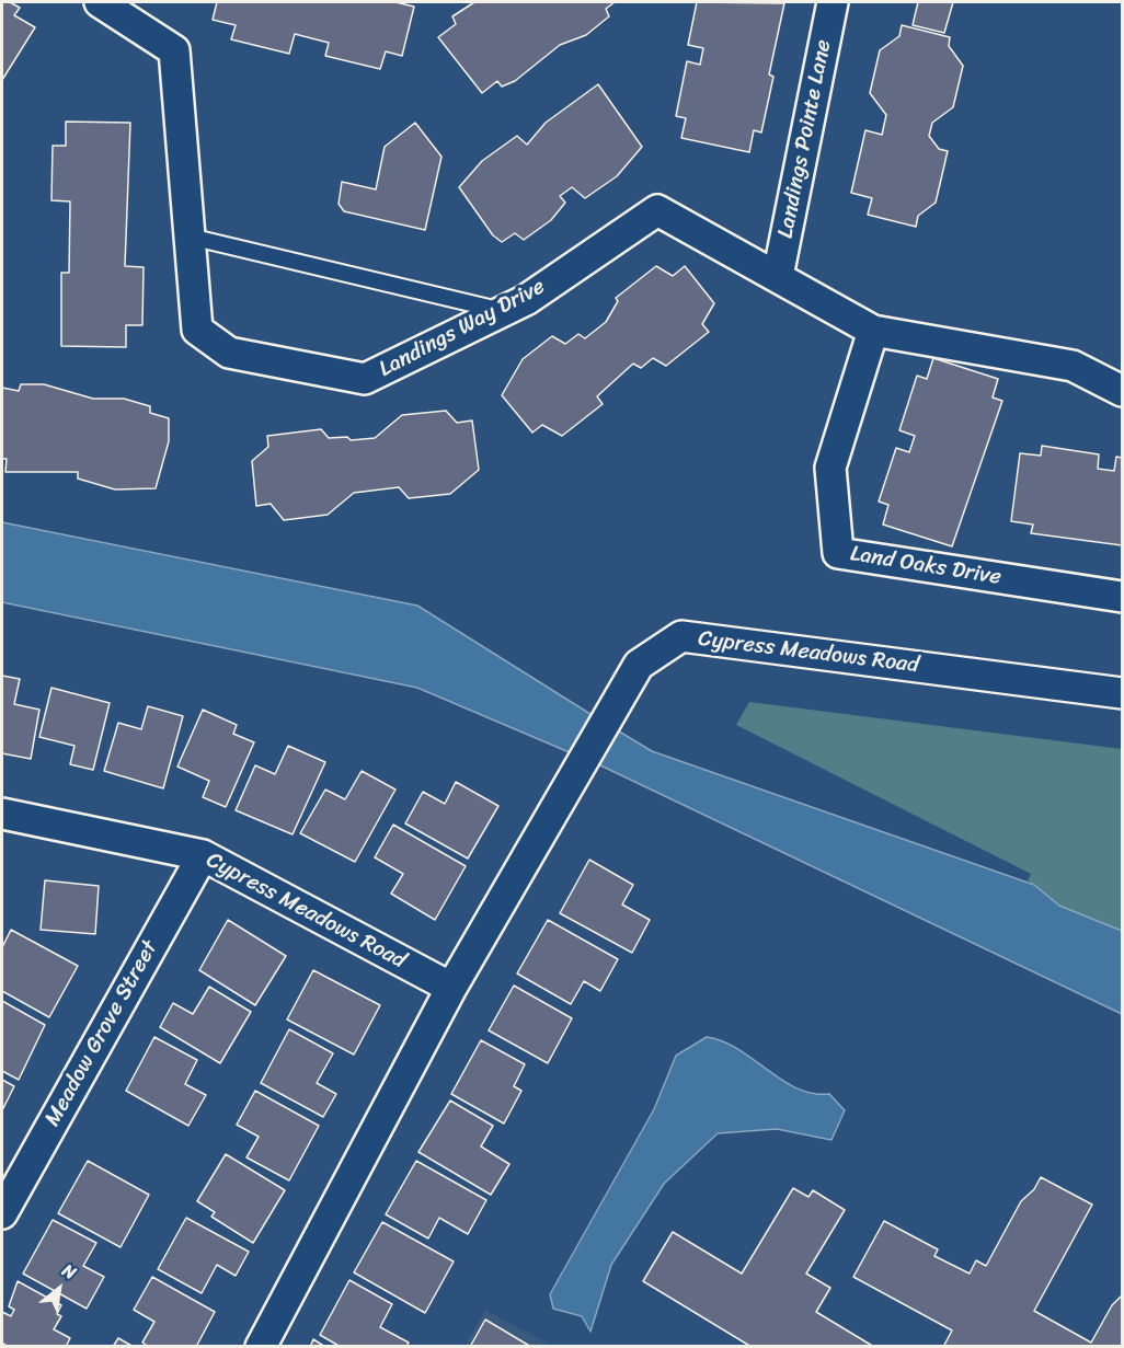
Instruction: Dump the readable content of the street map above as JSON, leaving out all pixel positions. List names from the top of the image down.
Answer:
{
  "streets": {
    "street": [
      "Landings Pointe Lane",
      "Landings Way Drive",
      "Land Oaks Drive",
      "Cypress Meadows Road",
      "Meadow Grove Street"
    ]
  },
  "crossings": [
    ["Landings Pointe Lane", "Landings Way Drive"],
    ["Landings Way Drive", "Land Oaks Drive"],
    ["Cypress Meadows Road", "Meadow Grove Street"]
  ],
  "north": "top right"
}
